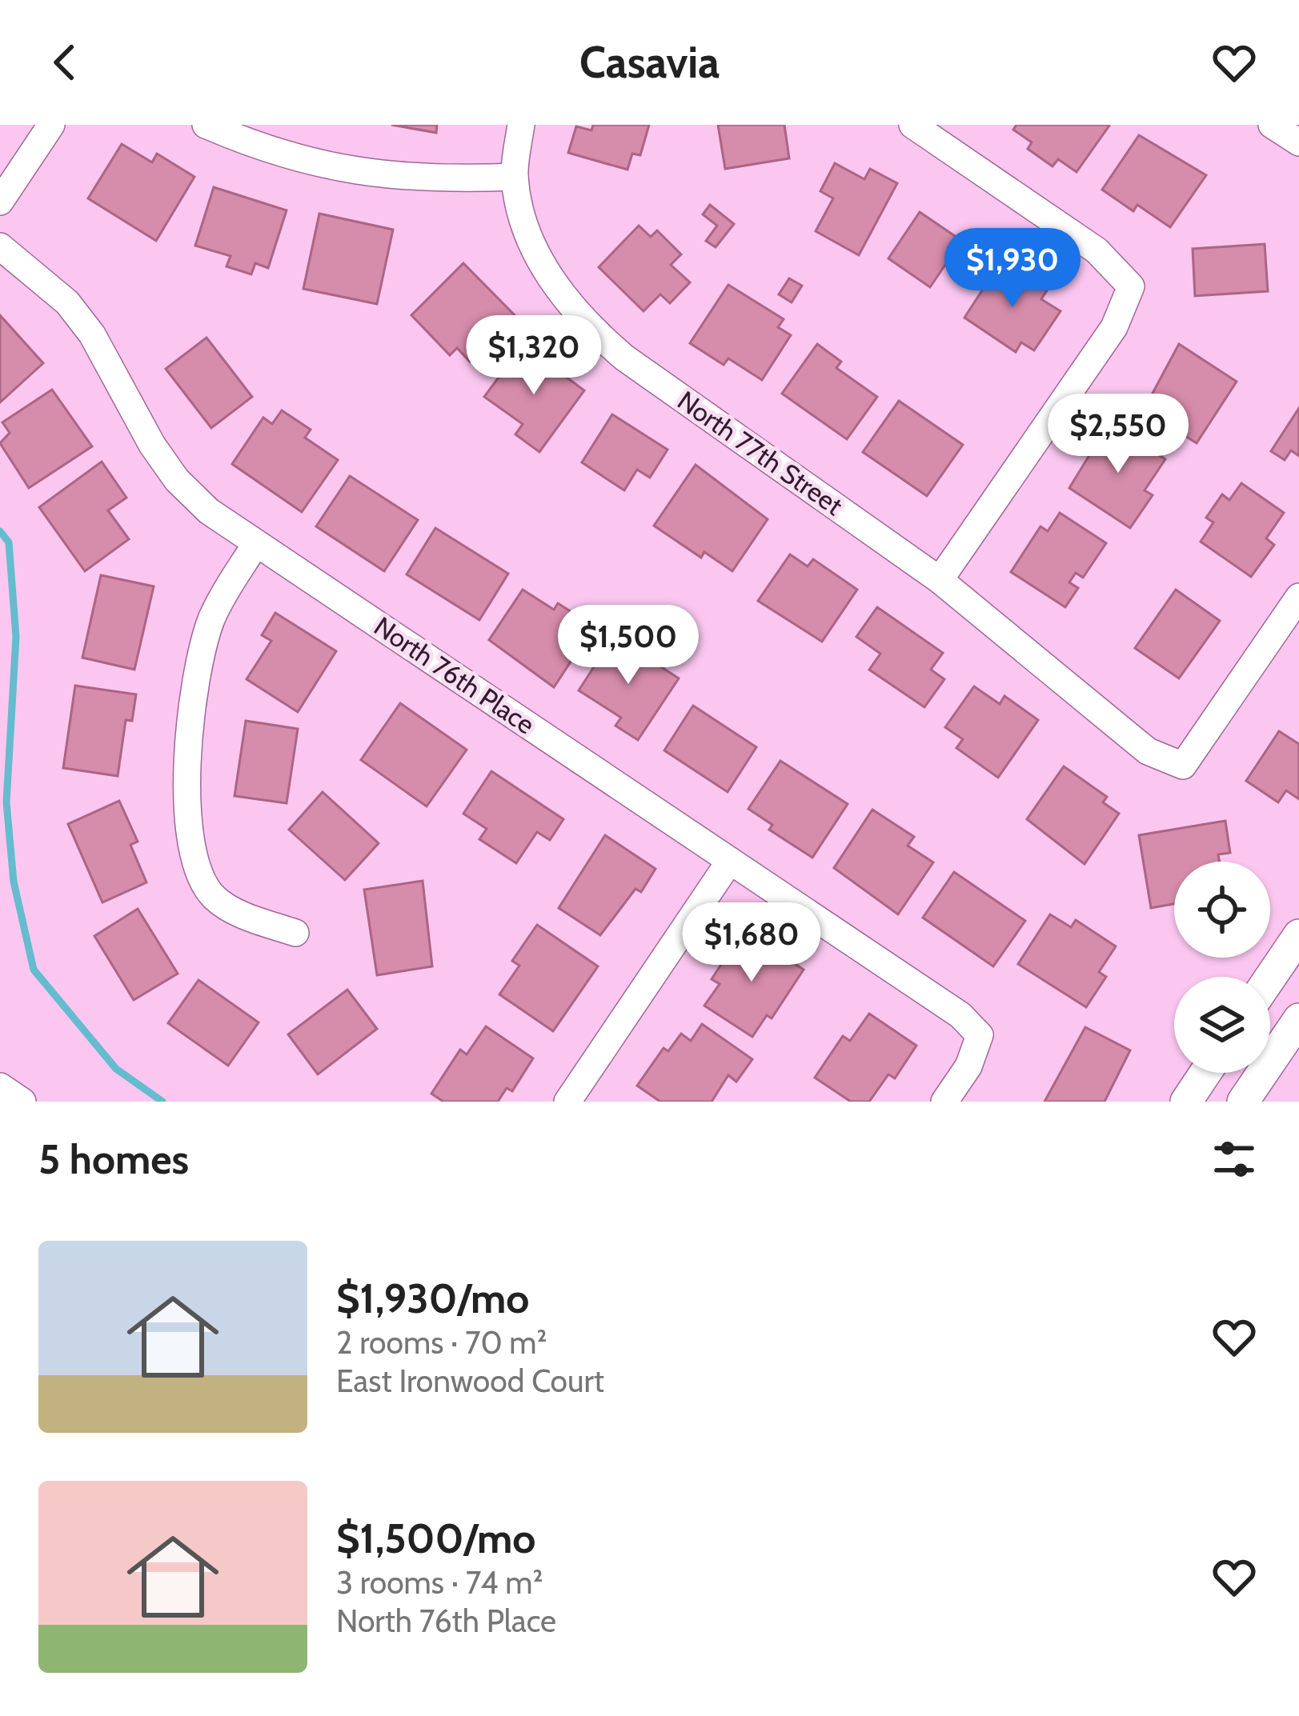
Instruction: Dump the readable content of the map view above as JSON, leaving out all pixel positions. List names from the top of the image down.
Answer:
{
  "streets": {
    "street": ["North 77th Street", "North 76th Place"]
  },
  "page": {
    "header": "Casavia",
    "price": [
      "$1,930",
      "$1,320",
      "$2,550",
      "$1,500",
      "$1,680"
    ],
    "heading": "5 homes",
    "list": [
      {
        "name": "$1,930/mo",
        "note": "2 rooms · 70 m² · East Ironwood Court"
      },
      {
        "name": "$1,500/mo",
        "note": "3 rooms · 74 m² · North 76th Place"
      }
    ]
  }
}
